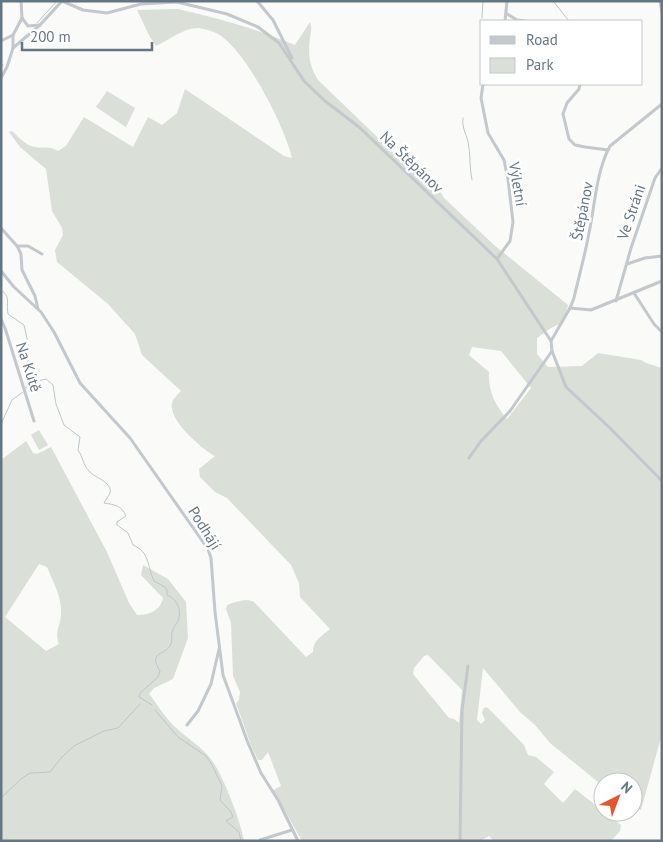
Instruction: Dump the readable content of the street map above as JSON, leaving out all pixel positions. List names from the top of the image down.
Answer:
{
  "streets": {
    "street": [
      "Na Štěpánov",
      "Výletní",
      "Štěpánov",
      "Ve Stráni",
      "Na Kútě",
      "Podhájí"
    ]
  },
  "crossings": [
    ["Na Štěpánov", "Výletní"],
    ["Na Štěpánov", "Štěpánov"]
  ],
  "legend": ["Road", "Park"],
  "scale_bar": "200 m",
  "north": "top right"
}
